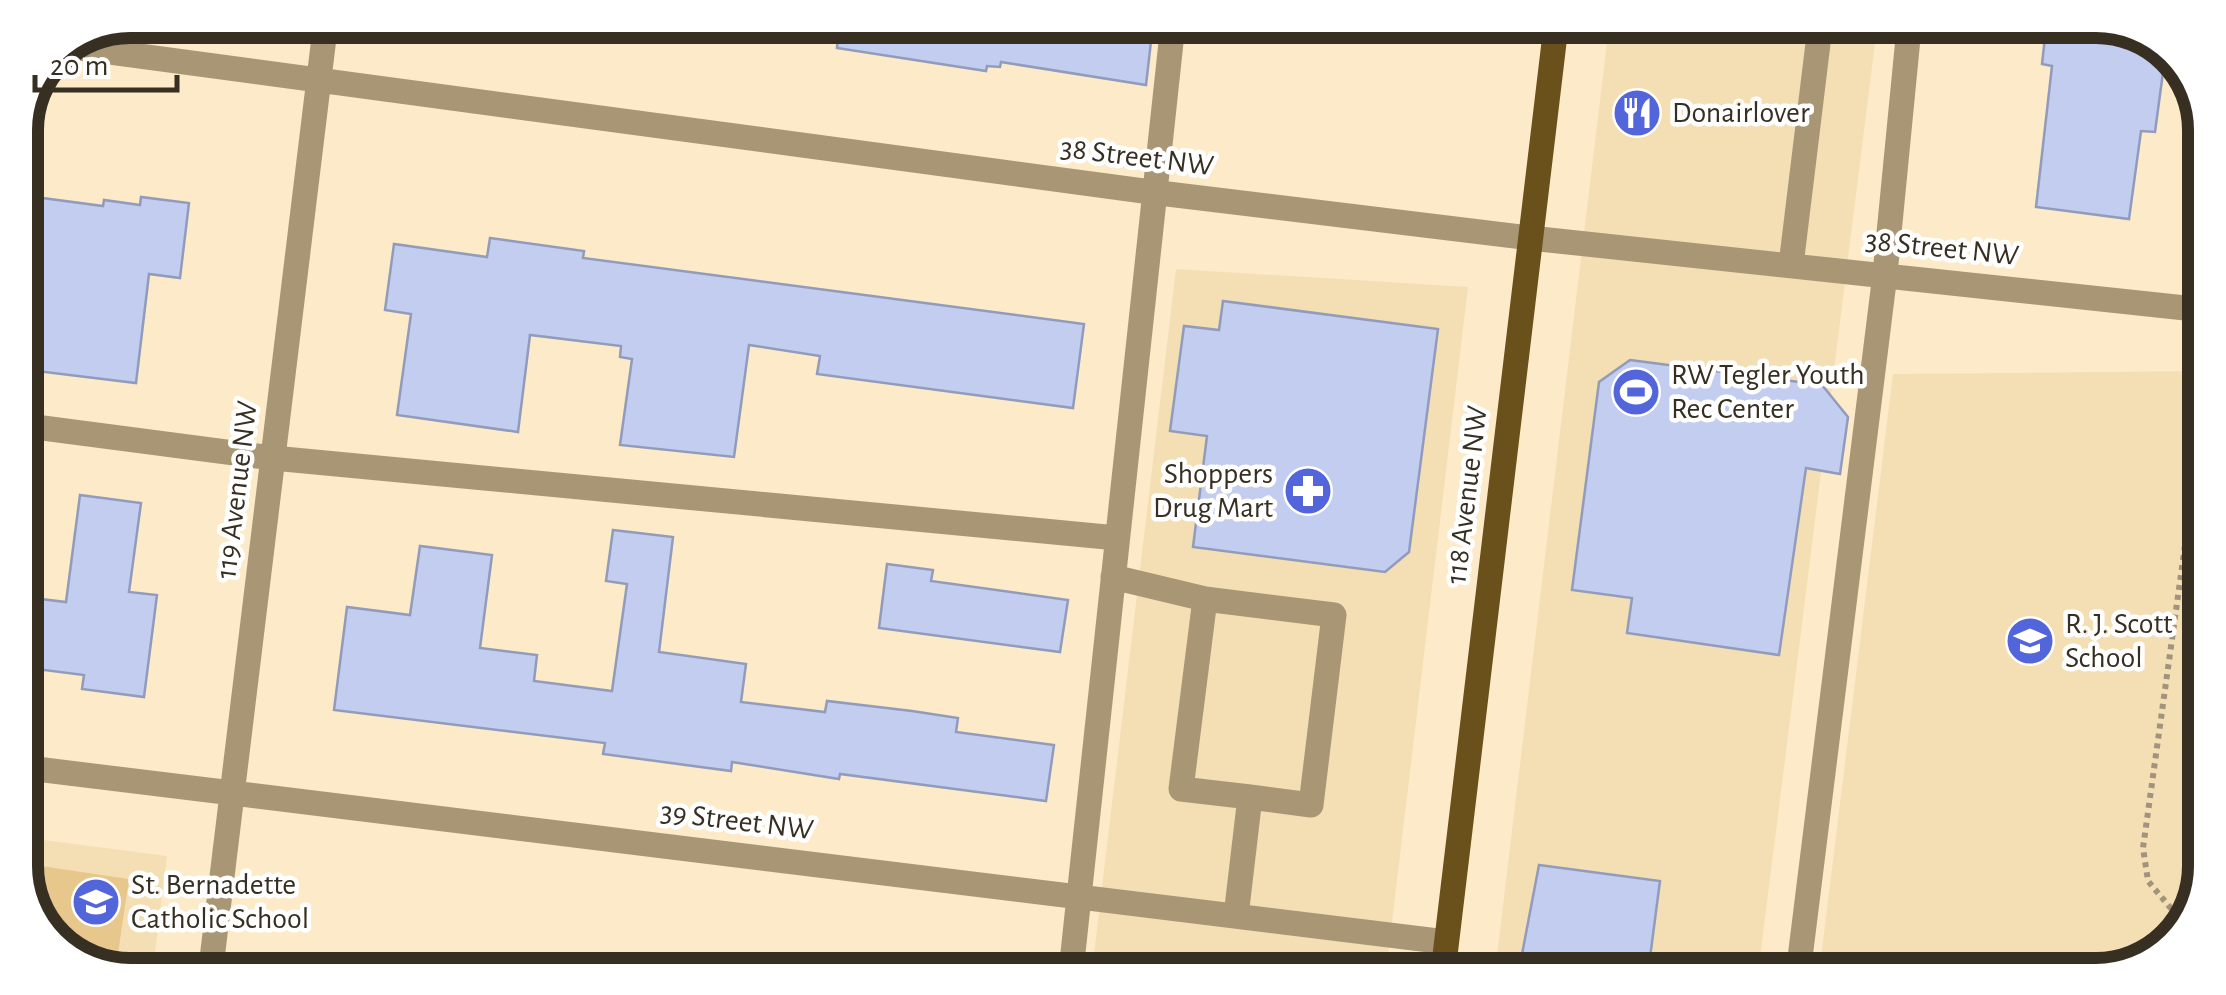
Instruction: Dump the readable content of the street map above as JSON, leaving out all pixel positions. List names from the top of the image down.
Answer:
{
  "streets": {
    "main road": ["118 Avenue NW"],
    "street": ["38 Street NW", "119 Avenue NW", "39 Street NW"]
  },
  "crossings": [
    ["38 Street NW", "119 Avenue NW"],
    ["38 Street NW", "118 Avenue NW"],
    ["119 Avenue NW", "39 Street NW"],
    ["118 Avenue NW", "39 Street NW"]
  ],
  "places": {
    "restaurant": ["Donairlover"],
    "sports": ["RW Tegler Youth Rec Center"],
    "pharmacy": ["Shoppers Drug Mart"],
    "school or university": ["R. J. Scott School", "St. Bernadette Catholic School"]
  },
  "scale_bar": "20 m"
}
